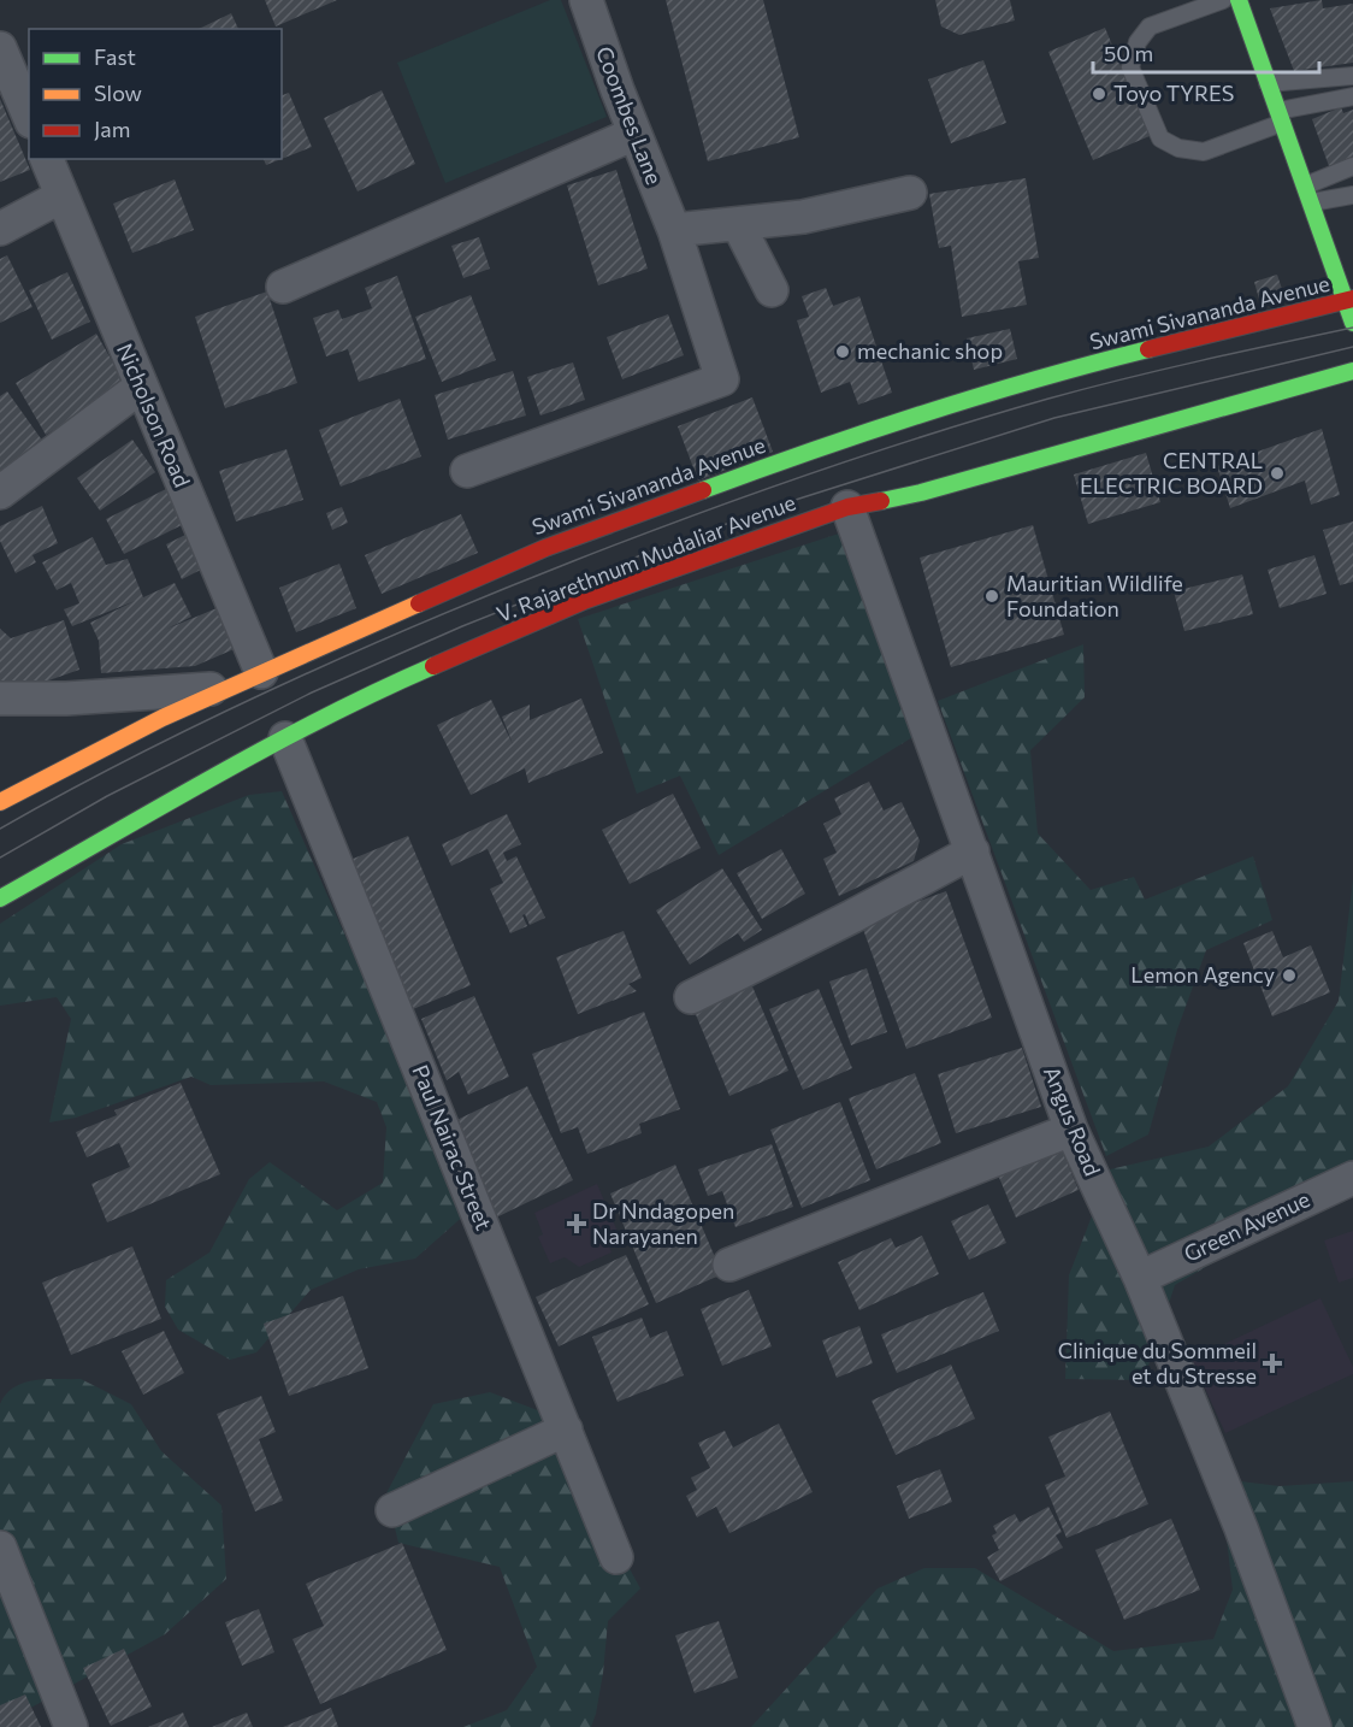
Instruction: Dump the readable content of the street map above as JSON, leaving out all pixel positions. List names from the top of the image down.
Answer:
{
  "streets": {
    "street": [
      "Coombes Lane",
      "Swami Sivananda Avenue",
      "Nicholson Road",
      "V. Rajarethnum Mudaliar Avenue",
      "Angus Road",
      "Paul Nairac Street",
      "Green Avenue"
    ]
  },
  "crossings": [
    ["Swami Sivananda Avenue", "Nicholson Road"],
    ["V. Rajarethnum Mudaliar Avenue", "Angus Road"],
    ["V. Rajarethnum Mudaliar Avenue", "Paul Nairac Street"],
    ["Angus Road", "Green Avenue"]
  ],
  "places": {
    "other": [
      "Toyo TYRES",
      "mechanic shop",
      "CENTRAL ELECTRIC BOARD",
      "Mauritian Wildlife Foundation",
      "Lemon Agency"
    ],
    "health": ["Dr Nndagopen Narayanen", "Clinique du Sommeil et du Stresse"]
  },
  "legend": ["Fast", "Slow", "Jam"],
  "scale_bar": "50 m"
}
